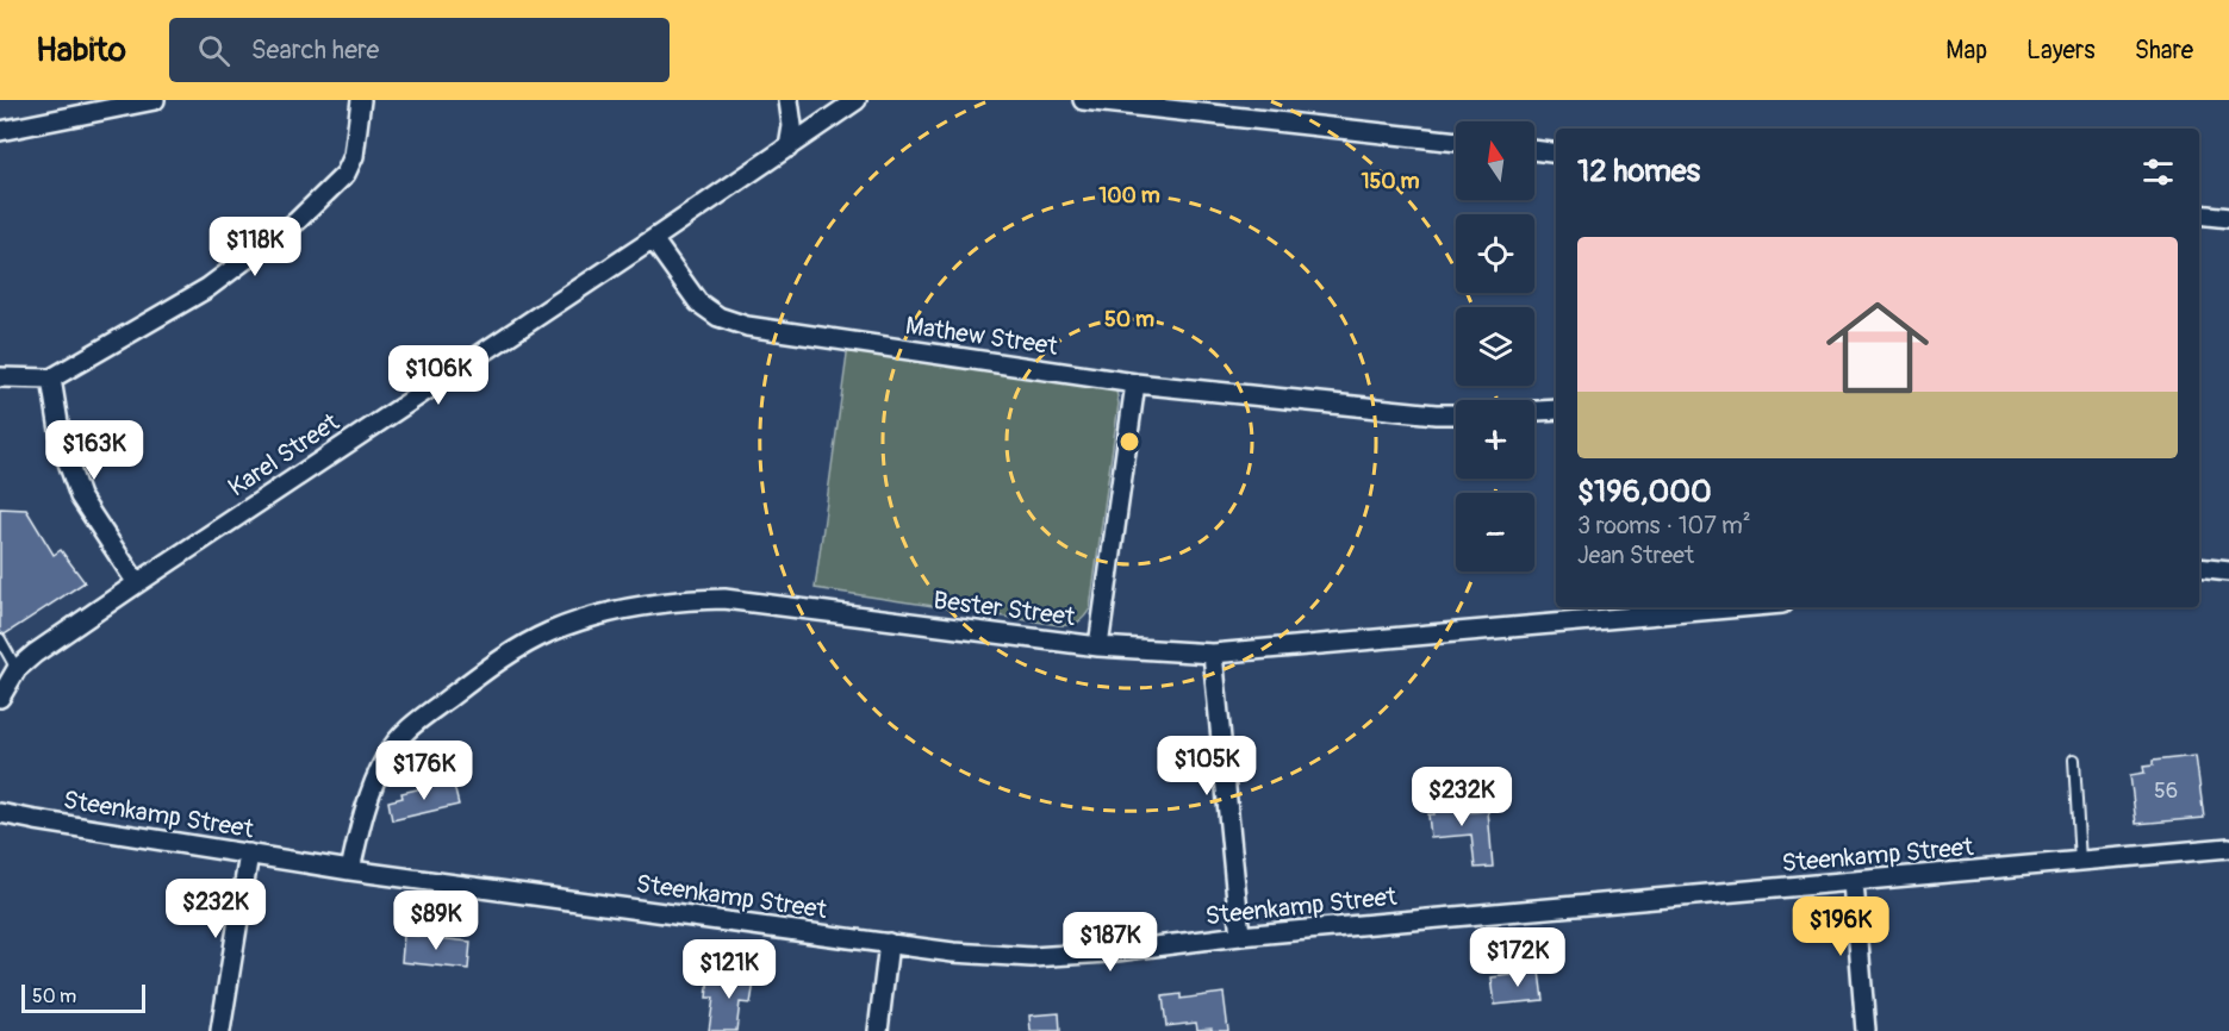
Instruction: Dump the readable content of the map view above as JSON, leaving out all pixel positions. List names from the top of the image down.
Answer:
{
  "streets": {
    "street": [
      "Mathew Street",
      "Karel Street",
      "Bester Street",
      "Steenkamp Street"
    ]
  },
  "crossings": [
    ["Mathew Street", "Karel Street"],
    ["Bester Street", "Steenkamp Street"]
  ],
  "house_numbers": ["56"],
  "scale_bar": "50 m",
  "north": "top",
  "page": {
    "header": "Habito",
    "search": "Search here",
    "nav": ["Map", "Layers", "Share"],
    "map_buttons": ["+", "−"],
    "heading": "12 homes",
    "list": [
      {
        "name": "$196,000",
        "note": "3 rooms · 107 m² · Jean Street"
      }
    ],
    "price": [
      "$118K",
      "$106K",
      "$163K",
      "$105K",
      "$176K",
      "$232K",
      "$232K",
      "$89K",
      "$196K",
      "$187K",
      "$172K",
      "$121K"
    ],
    "scale": "50 m"
  },
  "rings": ["150 m", "100 m", "50 m"]
}
